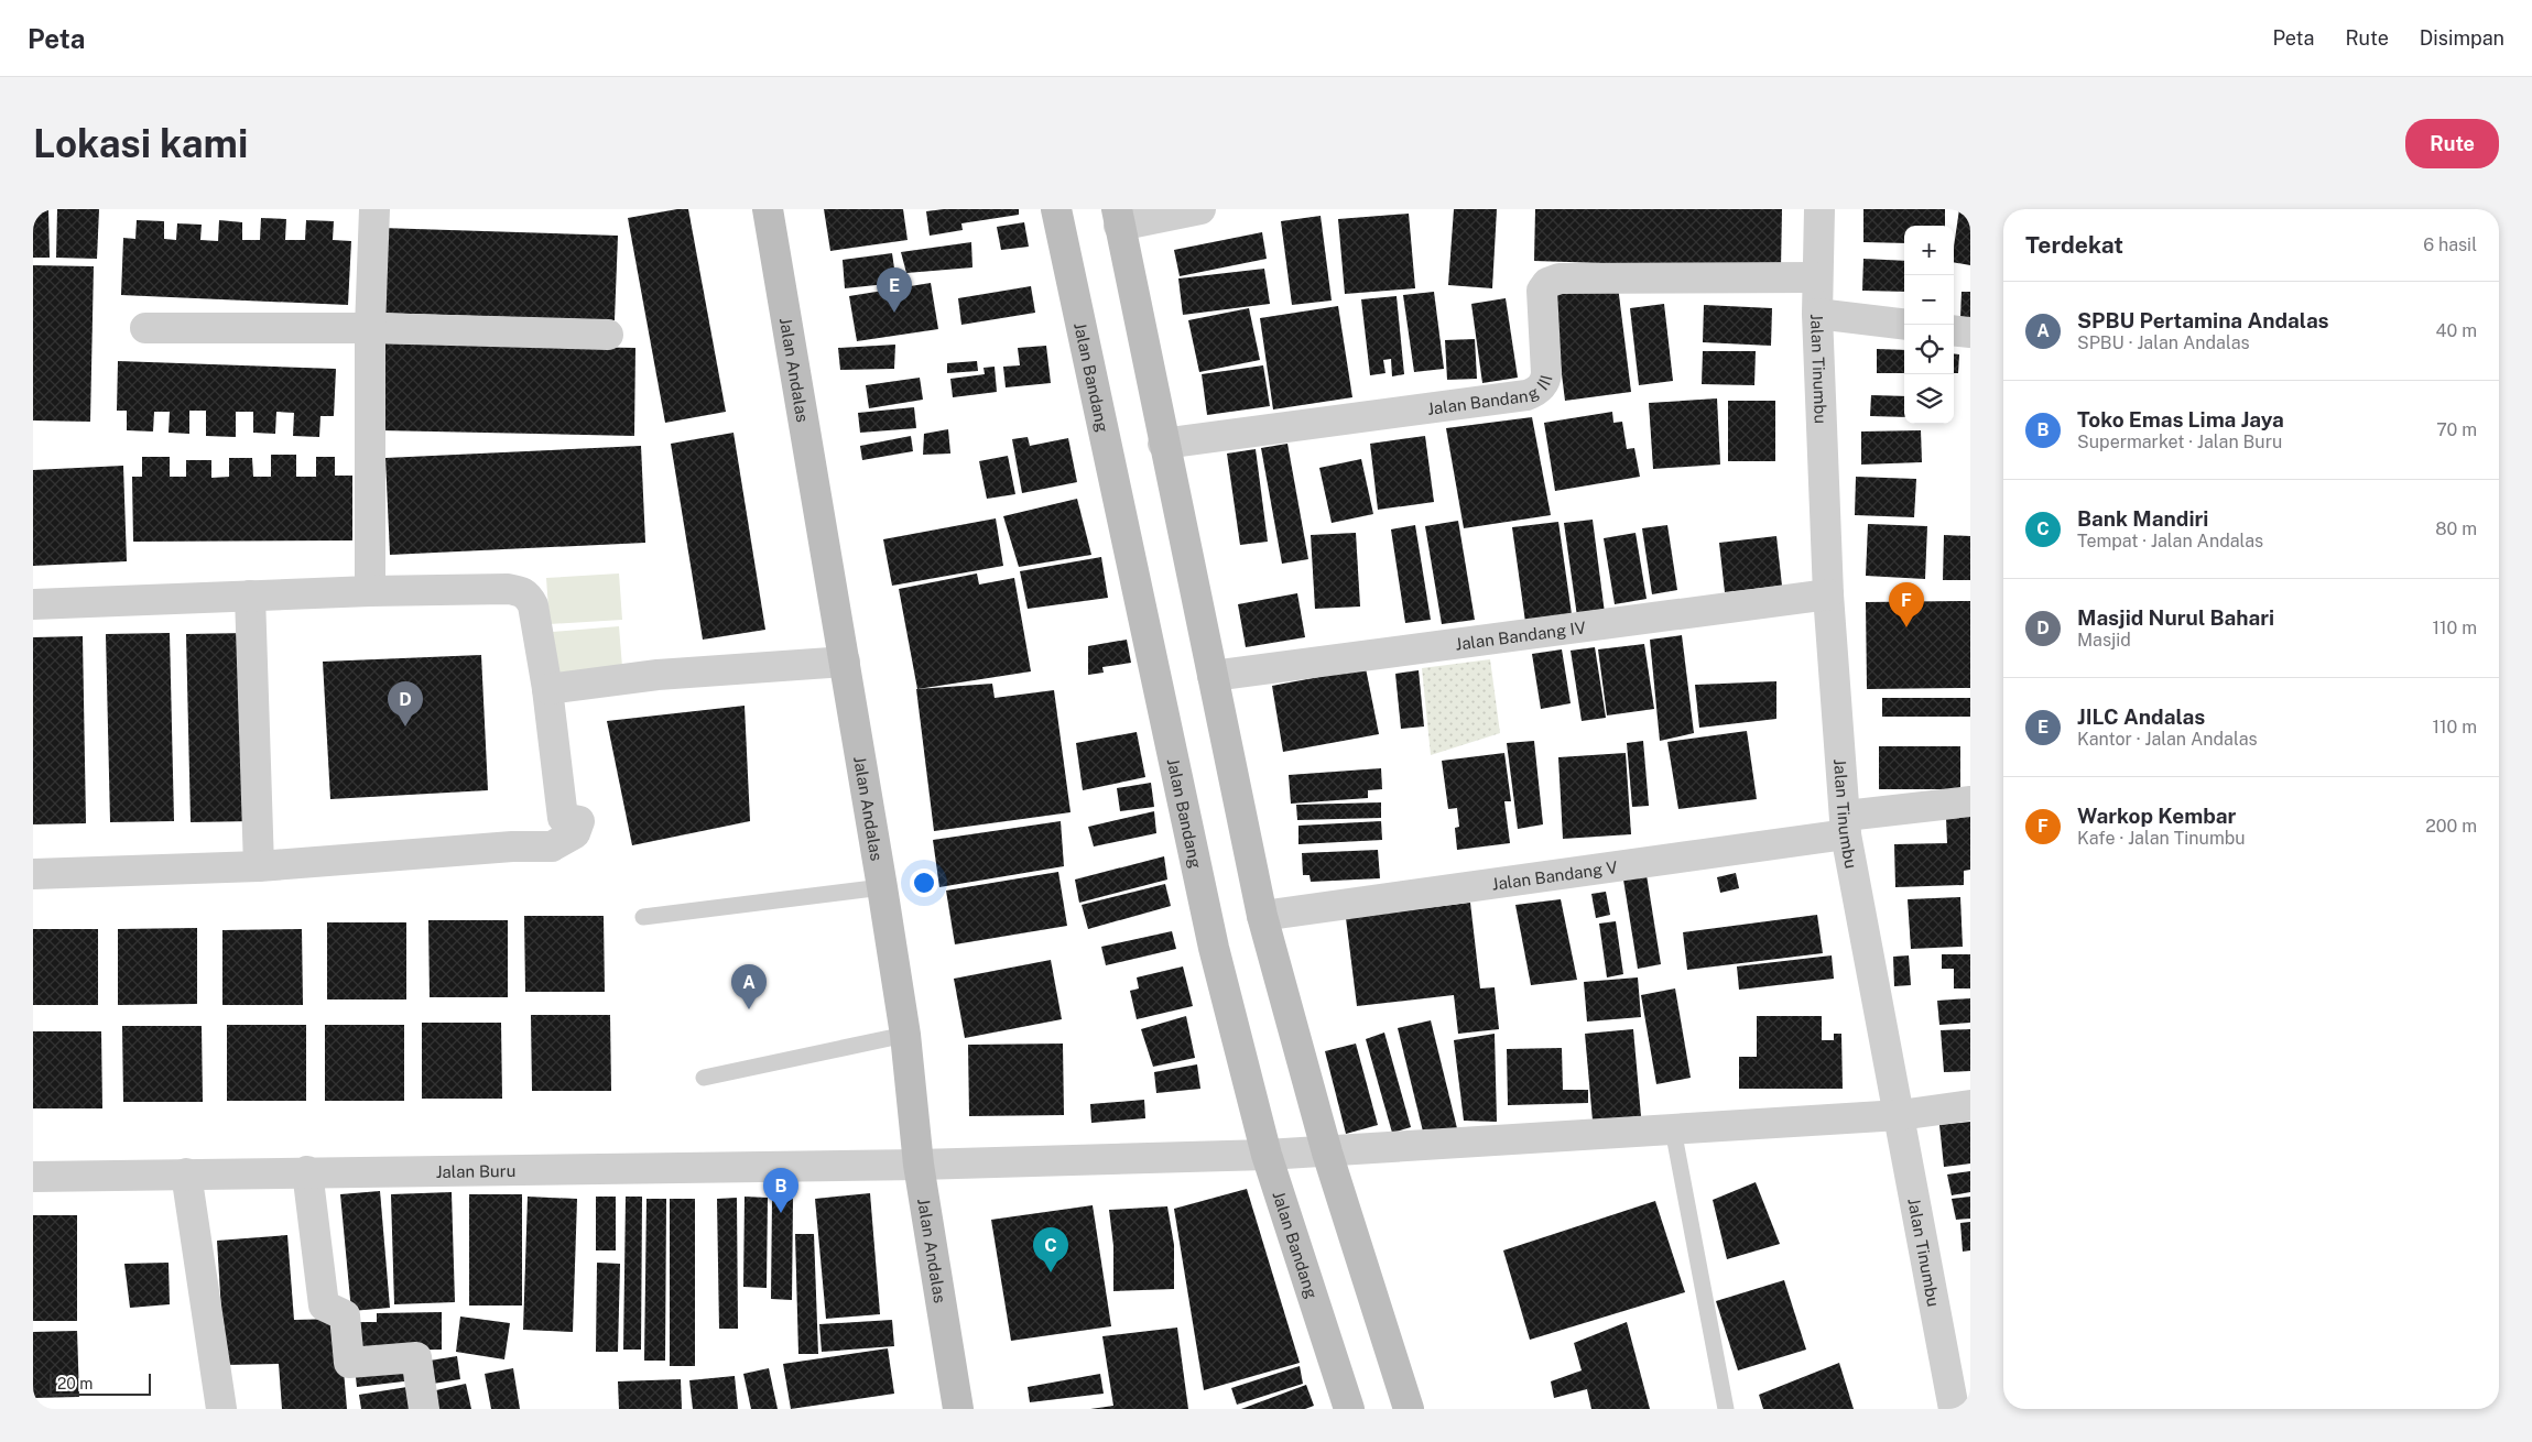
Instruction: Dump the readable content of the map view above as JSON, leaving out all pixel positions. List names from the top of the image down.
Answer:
{
  "streets": {
    "main road": ["Jalan Andalas", "Jalan Bandang"],
    "street": [
      "Jalan Tinumbu",
      "Jalan Bandang III",
      "Jalan Bandang IV",
      "Jalan Bandang V",
      "Jalan Buru"
    ]
  },
  "crossings": [
    ["Jalan Andalas", "Jalan Buru"],
    ["Jalan Tinumbu", "Jalan Bandang III"],
    ["Jalan Tinumbu", "Jalan Bandang IV"],
    ["Jalan Tinumbu", "Jalan Bandang V"],
    ["Jalan Tinumbu", "Jalan Buru"],
    ["Jalan Bandang", "Jalan Buru"]
  ],
  "scale_bar": "20 m",
  "page": {
    "header": "Peta",
    "nav": ["Peta", "Rute", "Disimpan"],
    "buttons": "Rute",
    "title": "Lokasi kami",
    "heading": ["Terdekat", "6 hasil"],
    "map_buttons": ["+", "−"],
    "pins": [
      "E",
      "F",
      "D",
      "A",
      "B",
      "C"
    ],
    "list": [
      {
        "mark": "A",
        "name": "SPBU Pertamina Andalas",
        "note": "SPBU · Jalan Andalas",
        "value": "40 m"
      },
      {
        "mark": "B",
        "name": "Toko Emas Lima Jaya",
        "note": "Supermarket · Jalan Buru",
        "value": "70 m"
      },
      {
        "mark": "C",
        "name": "Bank Mandiri",
        "note": "Tempat · Jalan Andalas",
        "value": "80 m"
      },
      {
        "mark": "D",
        "name": "Masjid Nurul Bahari",
        "note": "Masjid",
        "value": "110 m"
      },
      {
        "mark": "E",
        "name": "JILC Andalas",
        "note": "Kantor · Jalan Andalas",
        "value": "110 m"
      },
      {
        "mark": "F",
        "name": "Warkop Kembar",
        "note": "Kafe · Jalan Tinumbu",
        "value": "200 m"
      }
    ],
    "scale": "20 m"
  }
}
